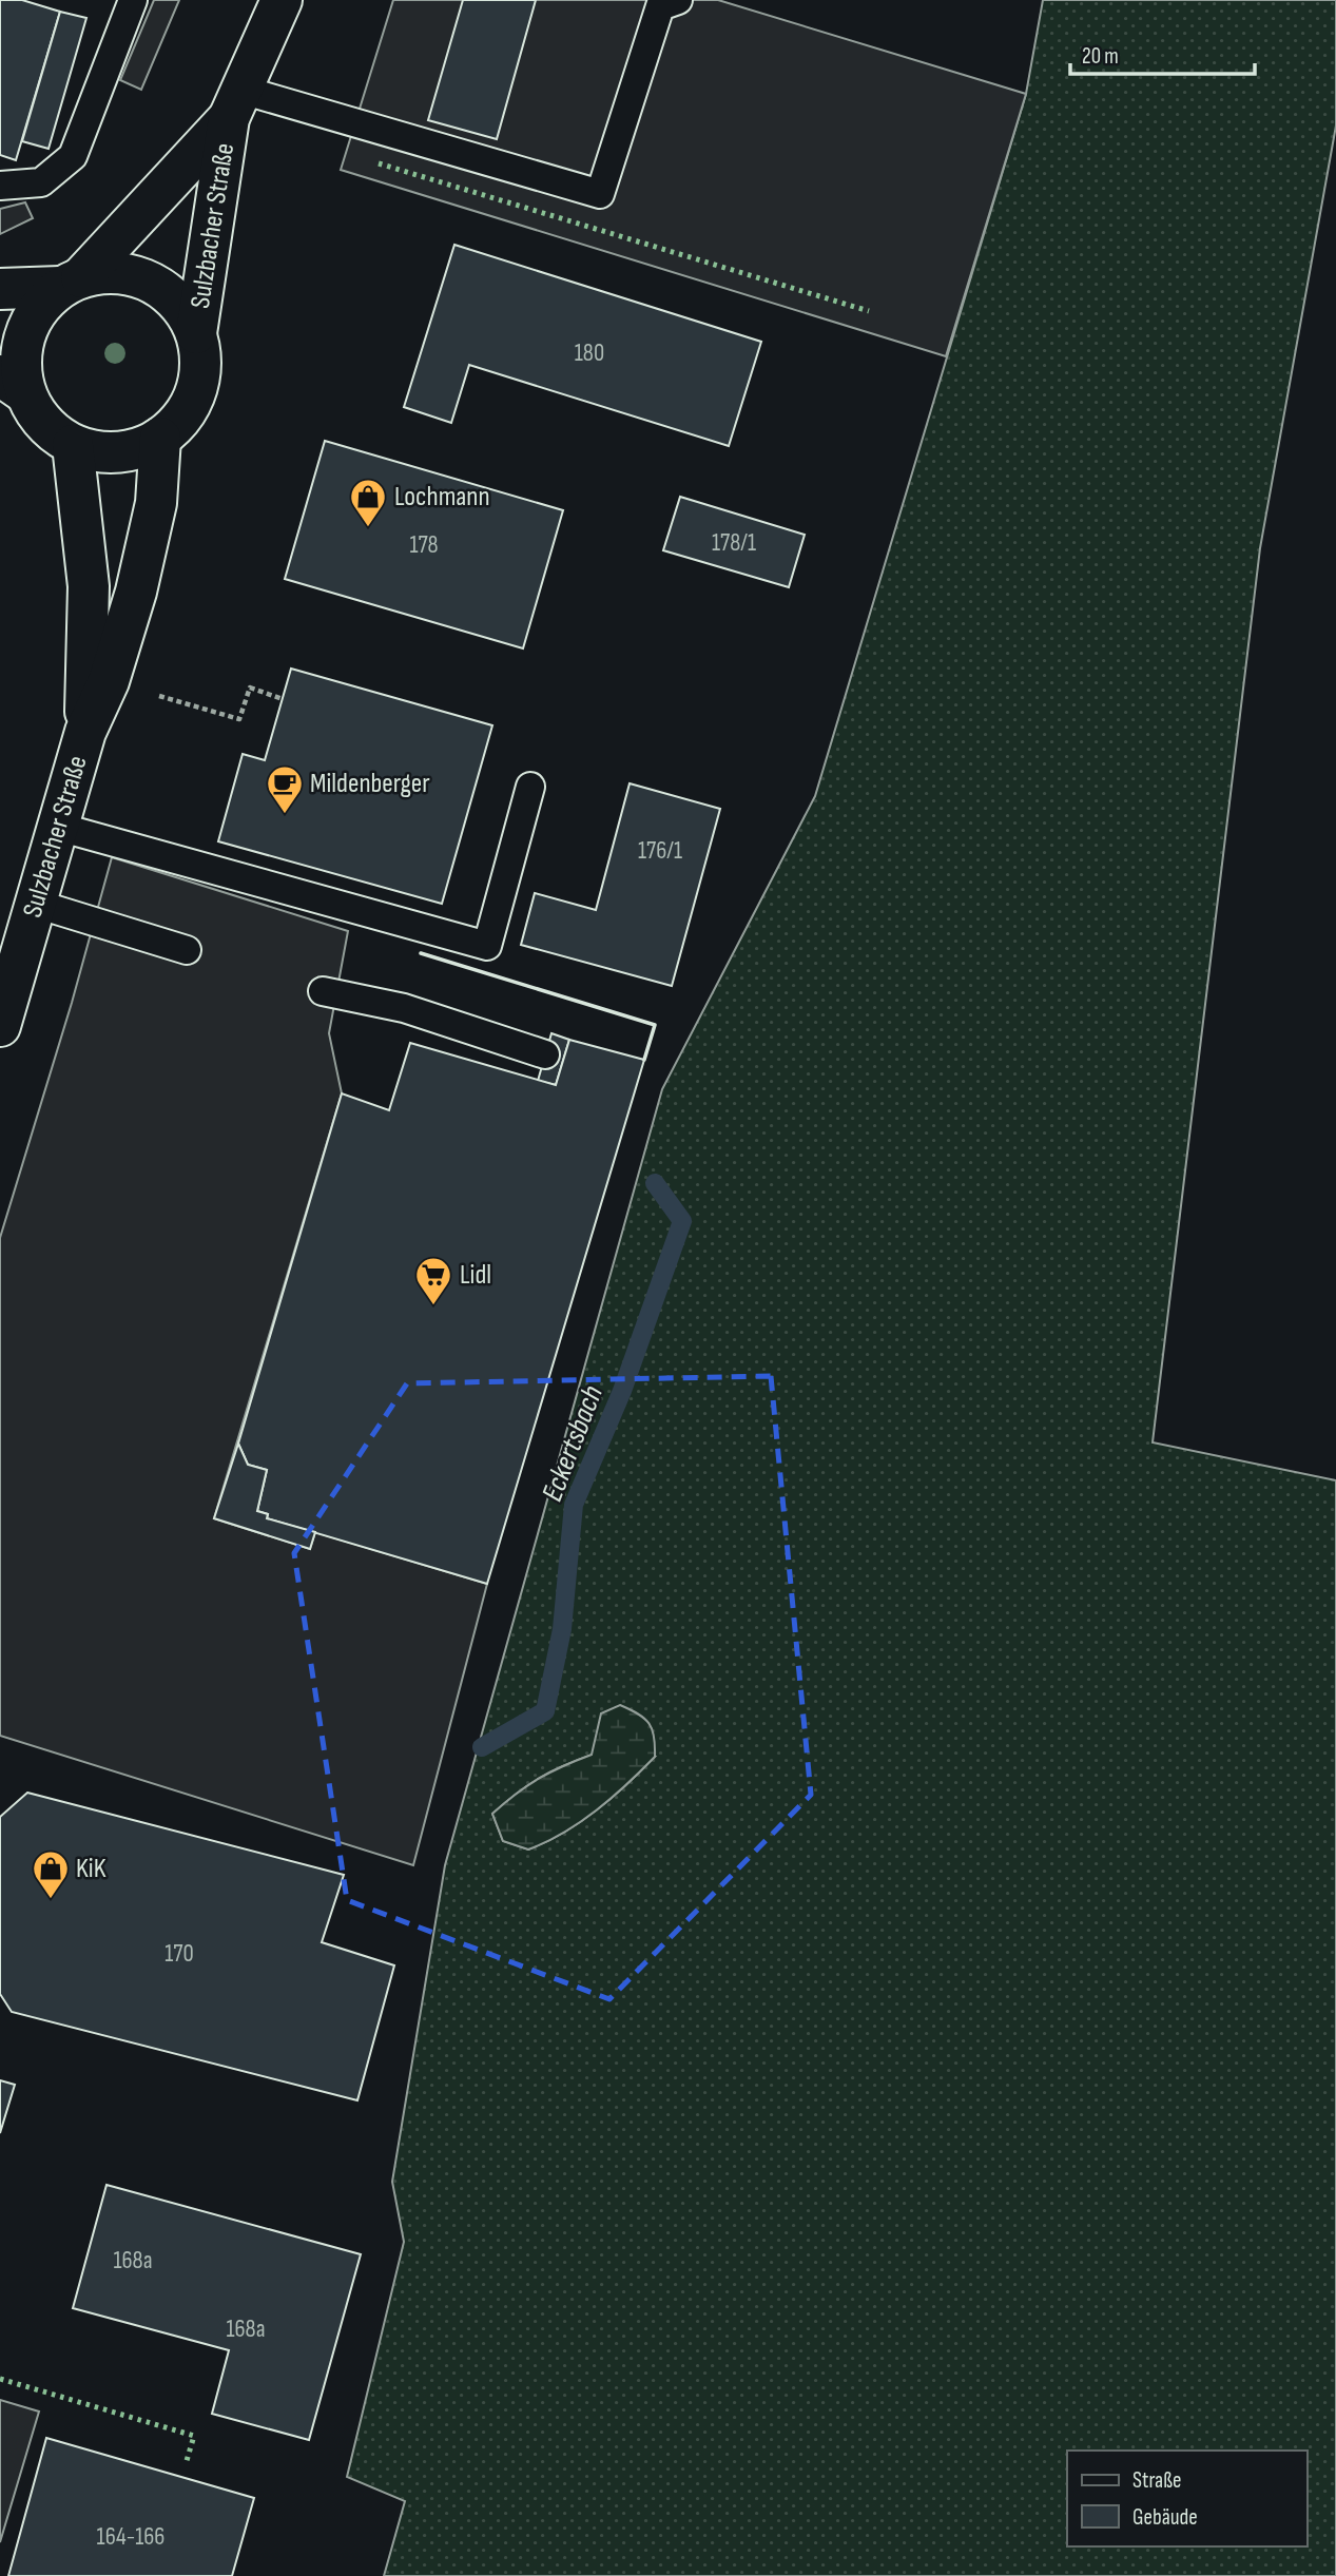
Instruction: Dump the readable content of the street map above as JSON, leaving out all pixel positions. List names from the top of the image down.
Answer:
{
  "streets": {
    "street": ["Sulzbacher Straße"]
  },
  "water": ["Eckertsbach"],
  "places": {
    "shop": ["Lochmann", "KiK"],
    "cafe": ["Mildenberger"],
    "supermarket": ["Lidl"]
  },
  "house_numbers": [
    "180",
    "178/1",
    "178",
    "176/1",
    "170",
    "168a",
    "168a",
    "164-166"
  ],
  "legend": ["Straße", "Gebäude"],
  "scale_bar": "20 m"
}
